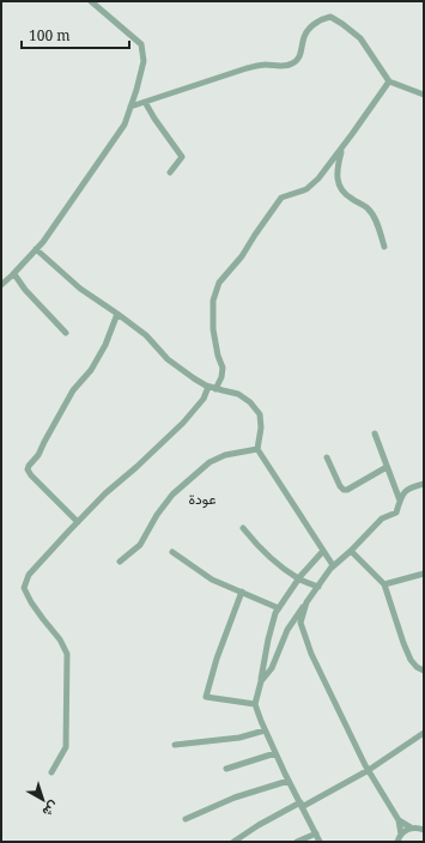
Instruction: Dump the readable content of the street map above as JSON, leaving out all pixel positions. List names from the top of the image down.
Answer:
{
  "districts": ["عودة"],
  "scale_bar": "100 m",
  "north": "bottom right"
}
